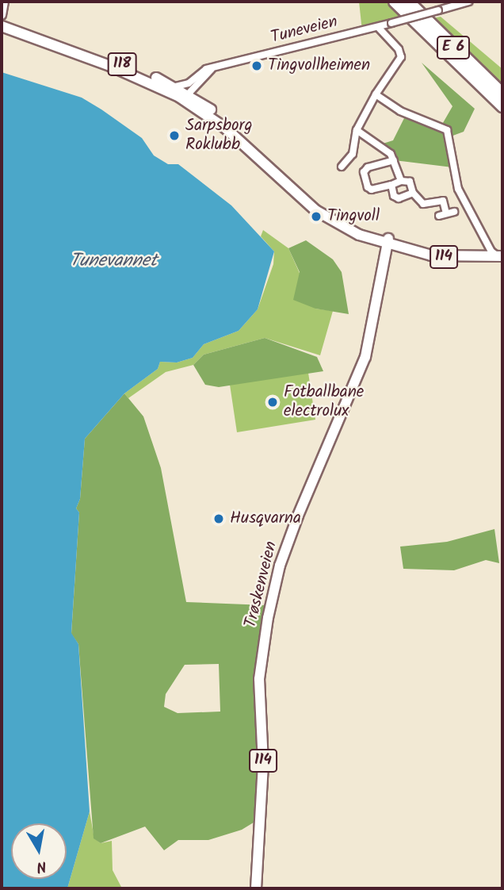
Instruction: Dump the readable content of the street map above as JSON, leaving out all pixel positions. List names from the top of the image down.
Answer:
{
  "streets": {
    "highway": ["E 6"],
    "main road": ["118", "114", "Trøskenveien"],
    "street": ["Tuneveien"]
  },
  "crossings": [
    ["Tuneveien", "118"],
    ["118", "114"],
    ["118", "Trøskenveien"],
    ["114", "Trøskenveien"]
  ],
  "water": ["Tunevannet"],
  "places": [
    "Tingvollheimen",
    "Sarpsborg Roklubb",
    "Tingvoll",
    "Fotballbane electrolux",
    "Husqvarna"
  ],
  "north": "bottom"
}
